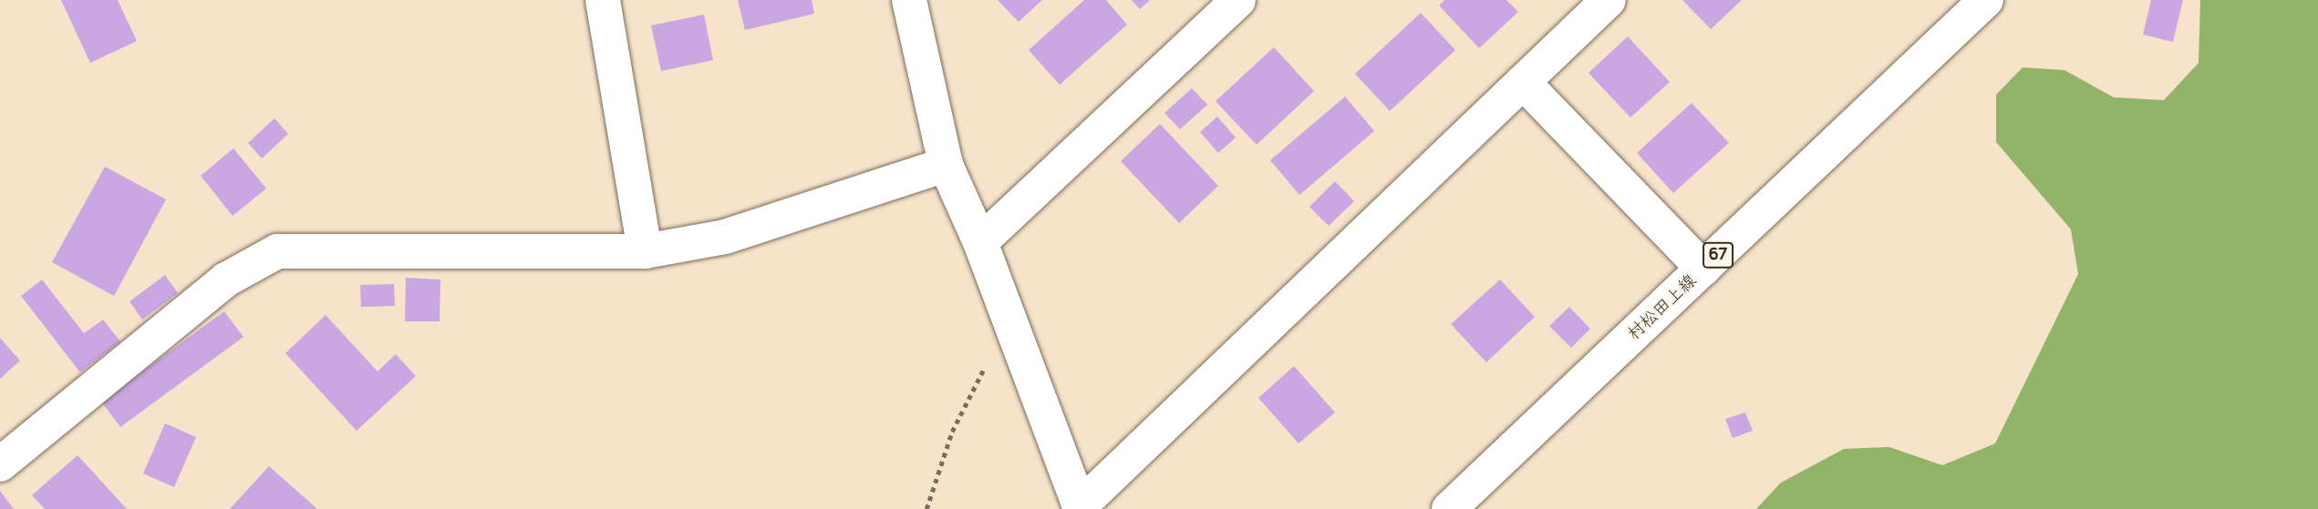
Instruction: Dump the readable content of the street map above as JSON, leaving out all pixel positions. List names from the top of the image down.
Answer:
{
  "streets": {
    "street": ["67", "村松田上線"]
  }
}
